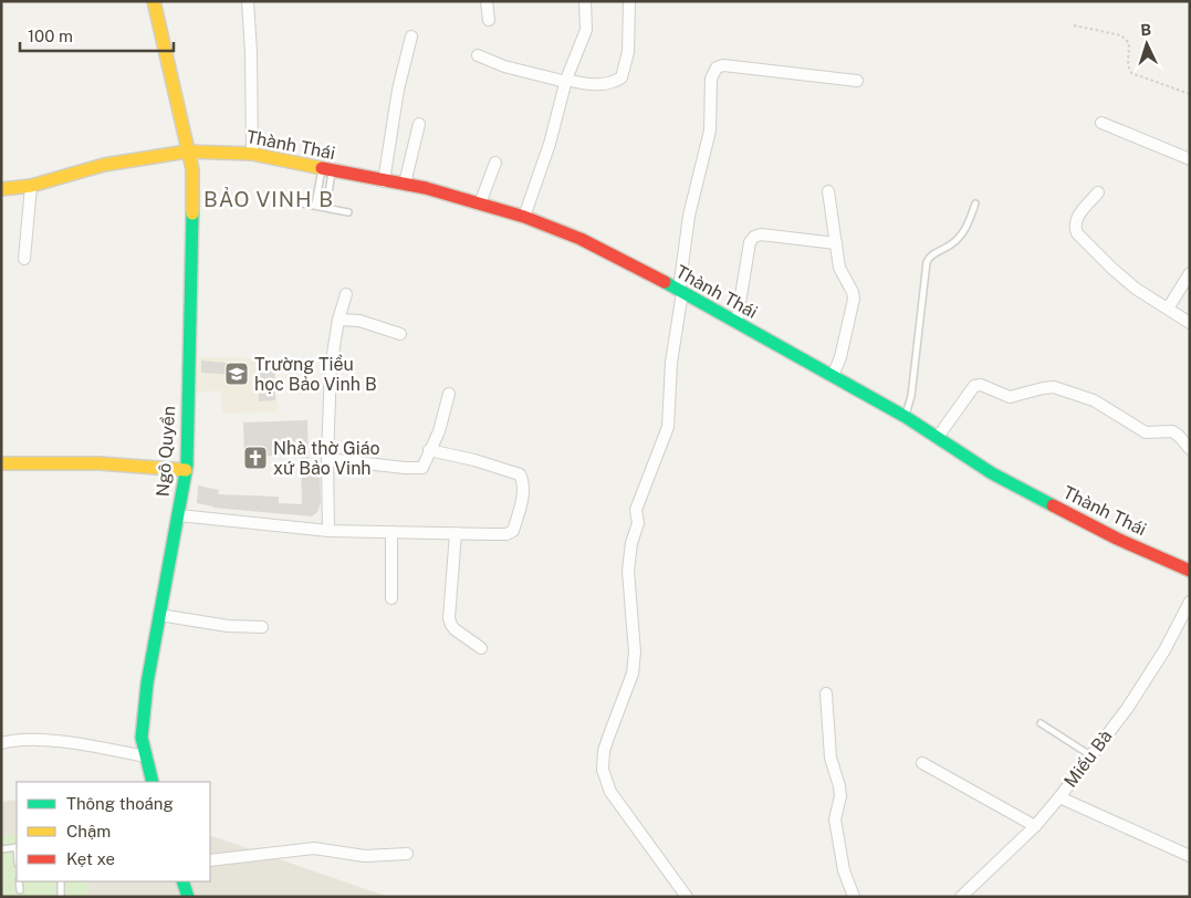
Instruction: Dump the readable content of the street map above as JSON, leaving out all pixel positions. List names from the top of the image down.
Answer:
{
  "streets": {
    "street": ["Thành Thái", "Ngô Quyền", "Miếu Bà"]
  },
  "crossings": [
    ["Thành Thái", "Ngô Quyền"]
  ],
  "districts": ["BẢO VINH B"],
  "places": {
    "school or university": ["Trường Tiểu học Bảo Vinh B"],
    "church": ["Nhà thờ Giáo xứ Bảo Vinh"]
  },
  "legend": ["Thông thoáng", "Chậm", "Kẹt xe"],
  "scale_bar": "100 m",
  "north": "top"
}
